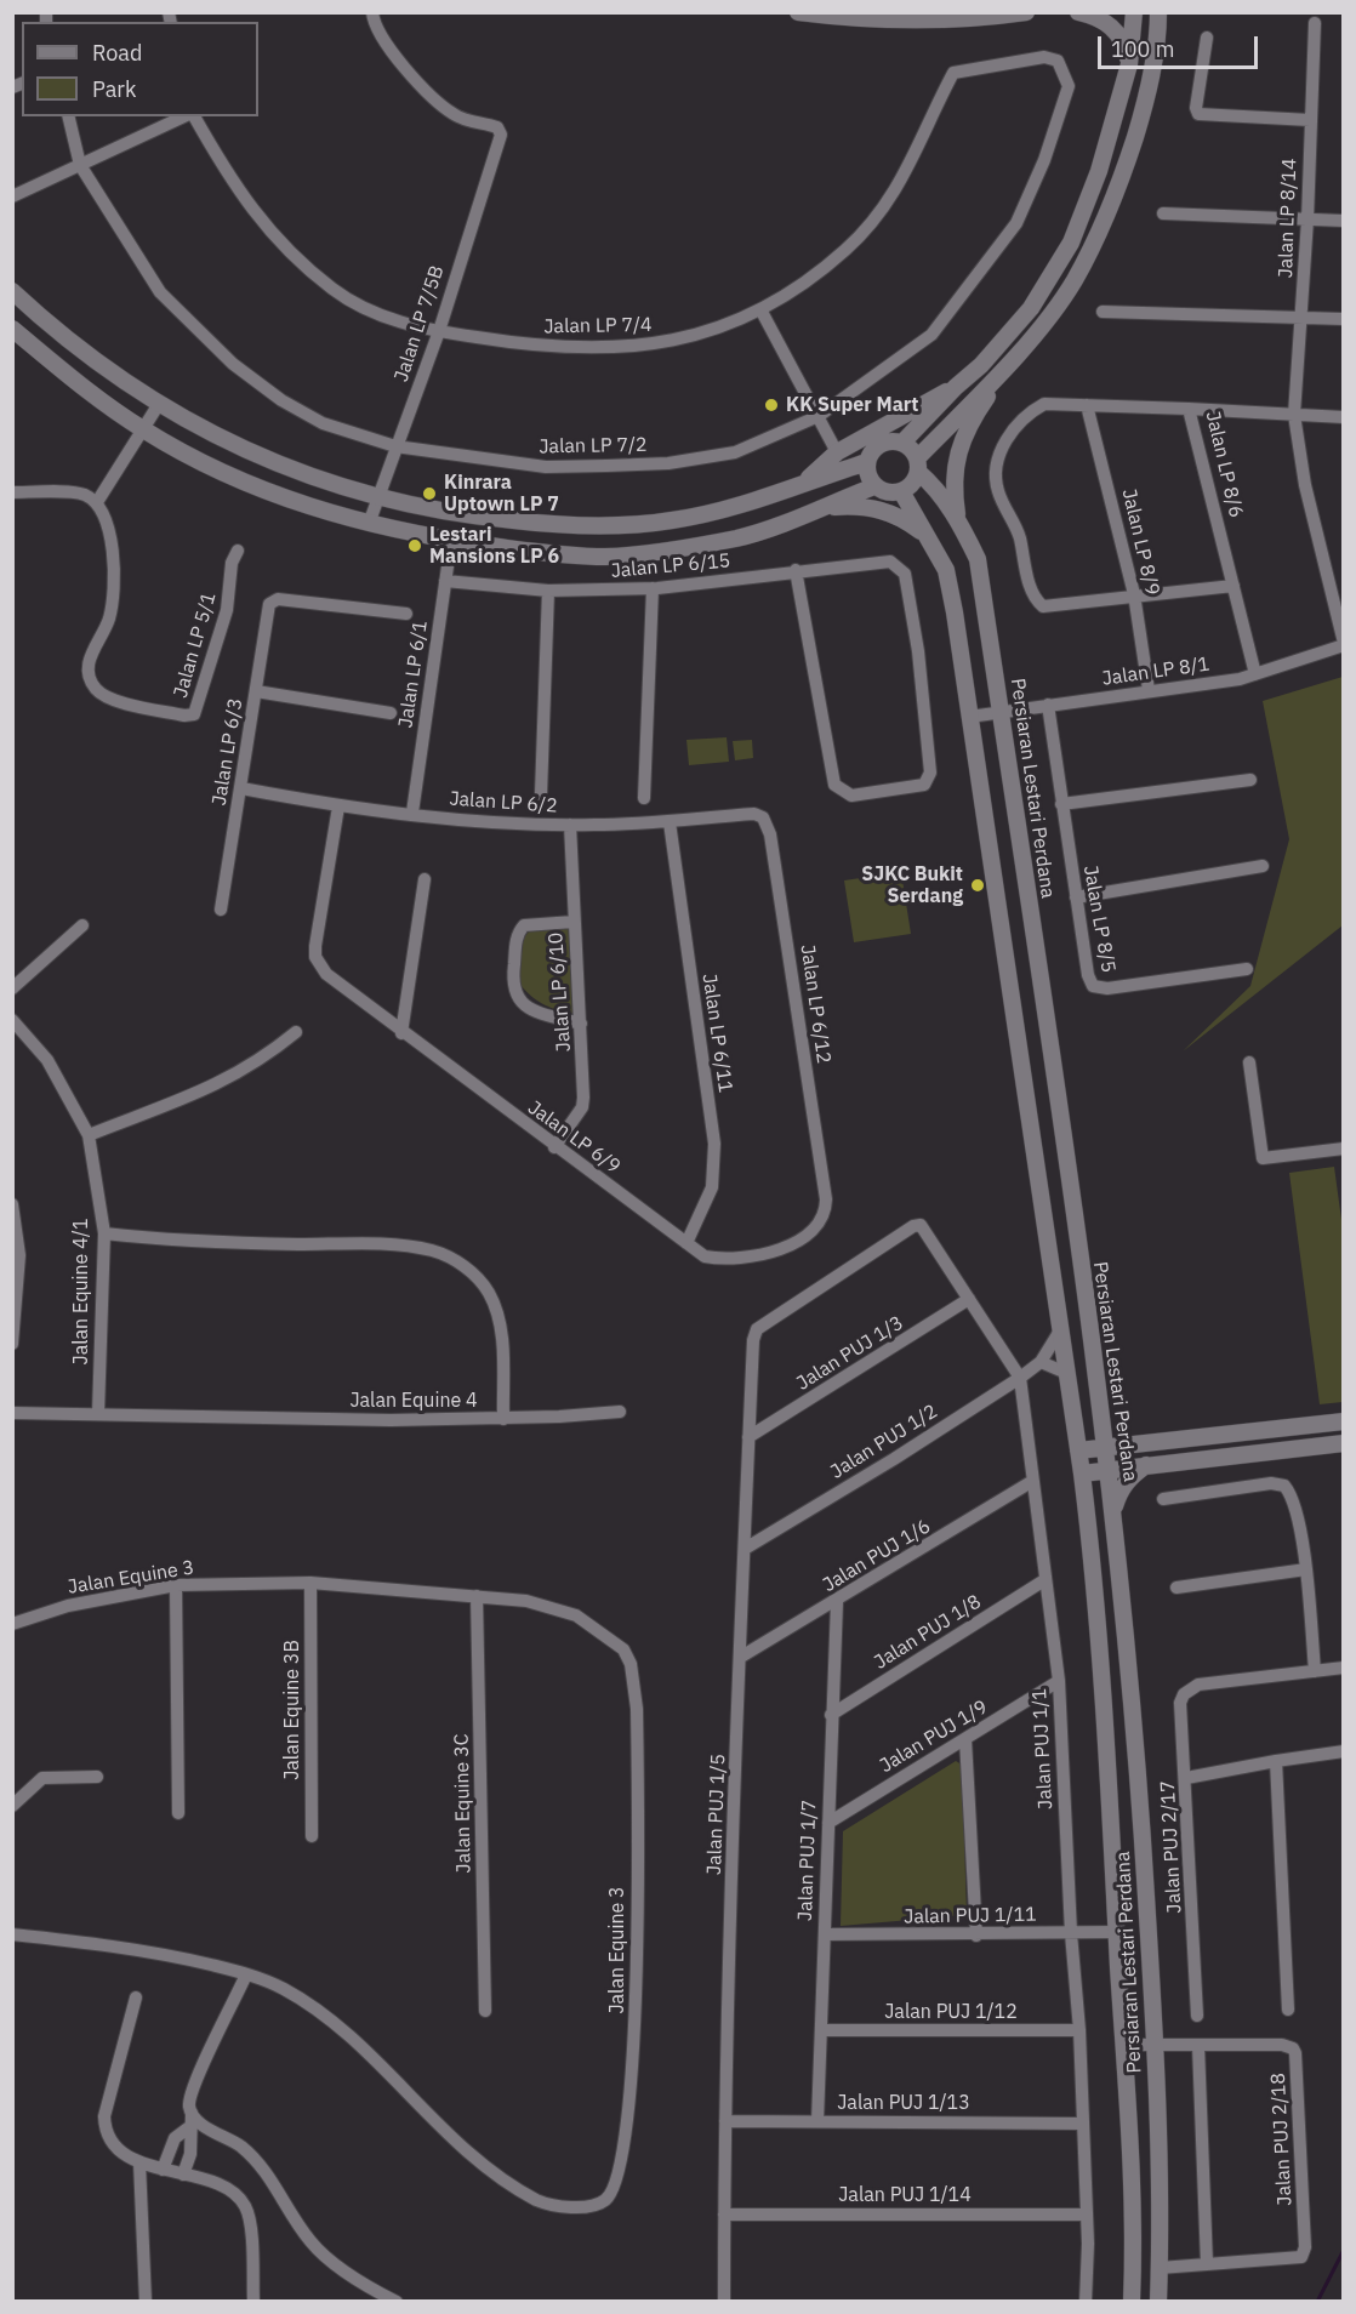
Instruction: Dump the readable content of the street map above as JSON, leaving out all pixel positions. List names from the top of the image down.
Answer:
{
  "streets": {
    "main road": ["Persiaran Lestari Perdana"],
    "street": [
      "Jalan LP 8/14",
      "Jalan LP 7/5B",
      "Jalan LP 7/4",
      "Jalan LP 7/2",
      "Jalan LP 8/6",
      "Jalan LP 8/9",
      "Jalan LP 6/15",
      "Jalan LP 5/1",
      "Jalan LP 8/1",
      "Jalan LP 6/1",
      "Jalan LP 6/3",
      "Jalan LP 6/2",
      "Jalan LP 8/5",
      "Jalan LP 6/10",
      "Jalan LP 6/12",
      "Jalan LP 6/11",
      "Jalan LP 6/9",
      "Jalan Equine 4/1",
      "Jalan PUJ 1/3",
      "Jalan Equine 4",
      "Jalan PUJ 1/2",
      "Jalan PUJ 1/6",
      "Jalan Equine 3",
      "Jalan PUJ 1/8",
      "Jalan Equine 3B",
      "Jalan PUJ 1/9",
      "Jalan PUJ 1/1",
      "Jalan Equine 3C",
      "Jalan PUJ 1/5",
      "Jalan PUJ 2/17",
      "Jalan PUJ 1/7",
      "Jalan PUJ 1/11",
      "Jalan PUJ 1/12",
      "Jalan PUJ 1/13",
      "Jalan PUJ 2/18",
      "Jalan PUJ 1/14"
    ]
  },
  "crossings": [
    ["Jalan LP 8/14", "Jalan LP 8/6"],
    ["Jalan LP 8/14", "Jalan LP 8/1"],
    ["Jalan LP 7/5B", "Jalan LP 7/4"],
    ["Jalan LP 7/5B", "Jalan LP 7/2"],
    ["Jalan LP 7/4", "Jalan LP 7/2"],
    ["Jalan LP 8/6", "Jalan LP 8/1"],
    ["Jalan LP 8/9", "Jalan LP 8/1"],
    ["Jalan LP 6/15", "Jalan LP 6/1"],
    ["Jalan LP 8/1", "Persiaran Lestari Perdana"],
    ["Jalan LP 8/1", "Jalan LP 8/5"],
    ["Jalan LP 6/1", "Jalan LP 6/2"],
    ["Jalan LP 6/3", "Jalan LP 6/2"],
    ["Persiaran Lestari Perdana", "Jalan PUJ 1/2"],
    ["Persiaran Lestari Perdana", "Jalan PUJ 1/11"],
    ["Persiaran Lestari Perdana", "Jalan PUJ 2/18"],
    ["Jalan LP 6/2", "Jalan LP 6/10"],
    ["Jalan LP 6/2", "Jalan LP 6/12"],
    ["Jalan LP 6/2", "Jalan LP 6/11"],
    ["Jalan LP 6/2", "Jalan LP 6/9"],
    ["Jalan LP 6/10", "Jalan LP 6/9"],
    ["Jalan LP 6/12", "Jalan LP 6/9"],
    ["Jalan LP 6/11", "Jalan LP 6/9"],
    ["Jalan Equine 4/1", "Jalan Equine 4"],
    ["Jalan PUJ 1/3", "Jalan PUJ 1/1"],
    ["Jalan PUJ 1/3", "Jalan PUJ 1/5"],
    ["Jalan PUJ 1/2", "Jalan PUJ 1/1"],
    ["Jalan PUJ 1/2", "Jalan PUJ 1/5"],
    ["Jalan PUJ 1/6", "Jalan PUJ 1/1"],
    ["Jalan PUJ 1/6", "Jalan PUJ 1/5"],
    ["Jalan PUJ 1/6", "Jalan PUJ 1/7"],
    ["Jalan Equine 3", "Jalan Equine 3B"],
    ["Jalan Equine 3", "Jalan Equine 3C"],
    ["Jalan PUJ 1/8", "Jalan PUJ 1/1"],
    ["Jalan PUJ 1/8", "Jalan PUJ 1/7"],
    ["Jalan PUJ 1/9", "Jalan PUJ 1/1"],
    ["Jalan PUJ 1/9", "Jalan PUJ 1/7"],
    ["Jalan PUJ 1/1", "Jalan PUJ 1/5"],
    ["Jalan PUJ 1/1", "Jalan PUJ 1/11"],
    ["Jalan PUJ 1/1", "Jalan PUJ 1/12"],
    ["Jalan PUJ 1/1", "Jalan PUJ 1/13"],
    ["Jalan PUJ 1/1", "Jalan PUJ 1/14"],
    ["Jalan PUJ 1/5", "Jalan PUJ 1/13"],
    ["Jalan PUJ 1/5", "Jalan PUJ 1/14"],
    ["Jalan PUJ 1/7", "Jalan PUJ 1/11"],
    ["Jalan PUJ 1/7", "Jalan PUJ 1/12"],
    ["Jalan PUJ 1/7", "Jalan PUJ 1/13"]
  ],
  "places": [
    "KK Super Mart",
    "Kinrara Uptown LP 7",
    "Lestari Mansions LP 6",
    "SJKC Bukit Serdang"
  ],
  "legend": ["Road", "Park"],
  "scale_bar": "100 m"
}
